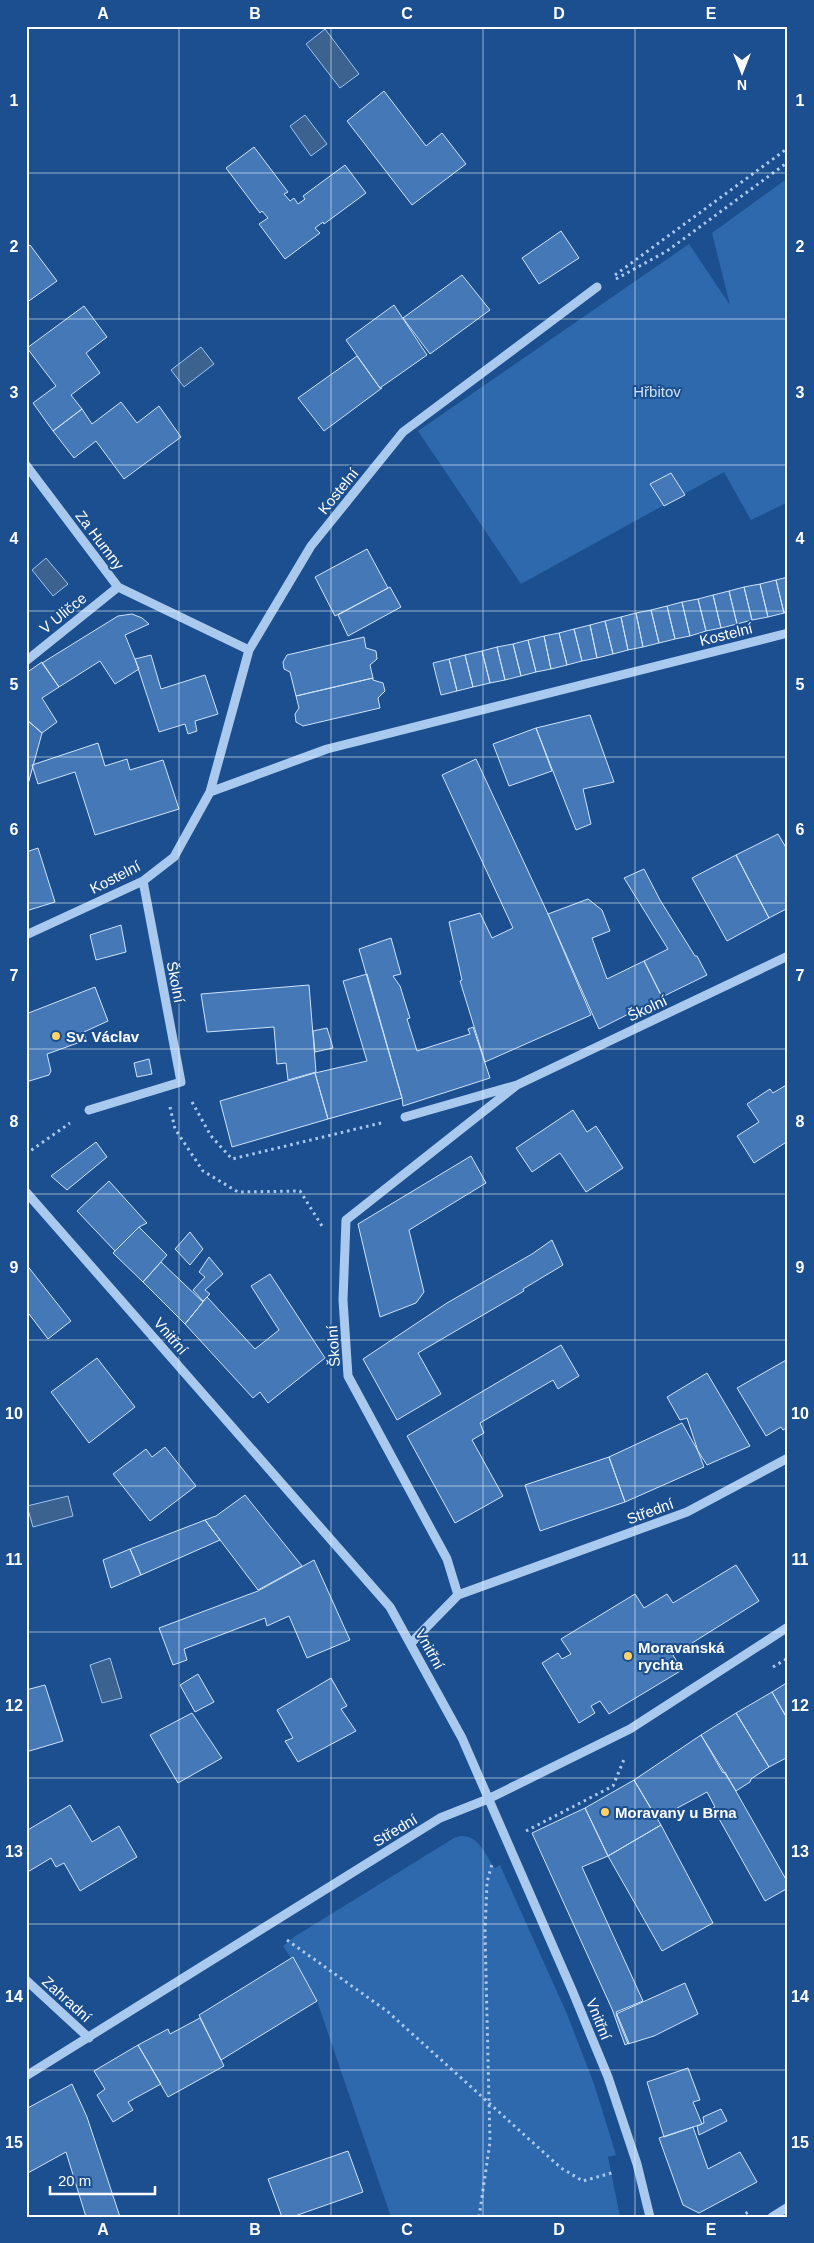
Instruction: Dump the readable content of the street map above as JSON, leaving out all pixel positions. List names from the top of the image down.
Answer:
{
  "streets": {
    "street": [
      "Kostelní",
      "Za Humny",
      "V Uličce",
      "Školní",
      "Vnitřní",
      "Střední",
      "Zahradní"
    ]
  },
  "crossings": [
    ["Kostelní", "Za Humny"],
    ["Kostelní", "Školní"],
    ["Za Humny", "V Uličce"],
    ["Školní", "Střední"],
    ["Vnitřní", "Střední"],
    ["Střední", "Zahradní"]
  ],
  "parks": ["Hřbitov"],
  "places": ["Sv. Václav", "Moravanská rychta", "Moravany u Brna"],
  "scale_bar": "20 m",
  "north": "bottom",
  "grid": {
    "columns": [
      "A",
      "B",
      "C",
      "D",
      "E"
    ],
    "rows": [
      "1",
      "2",
      "3",
      "4",
      "5",
      "6",
      "7",
      "8",
      "9",
      "10",
      "11",
      "12",
      "13",
      "14",
      "15"
    ]
  }
}
